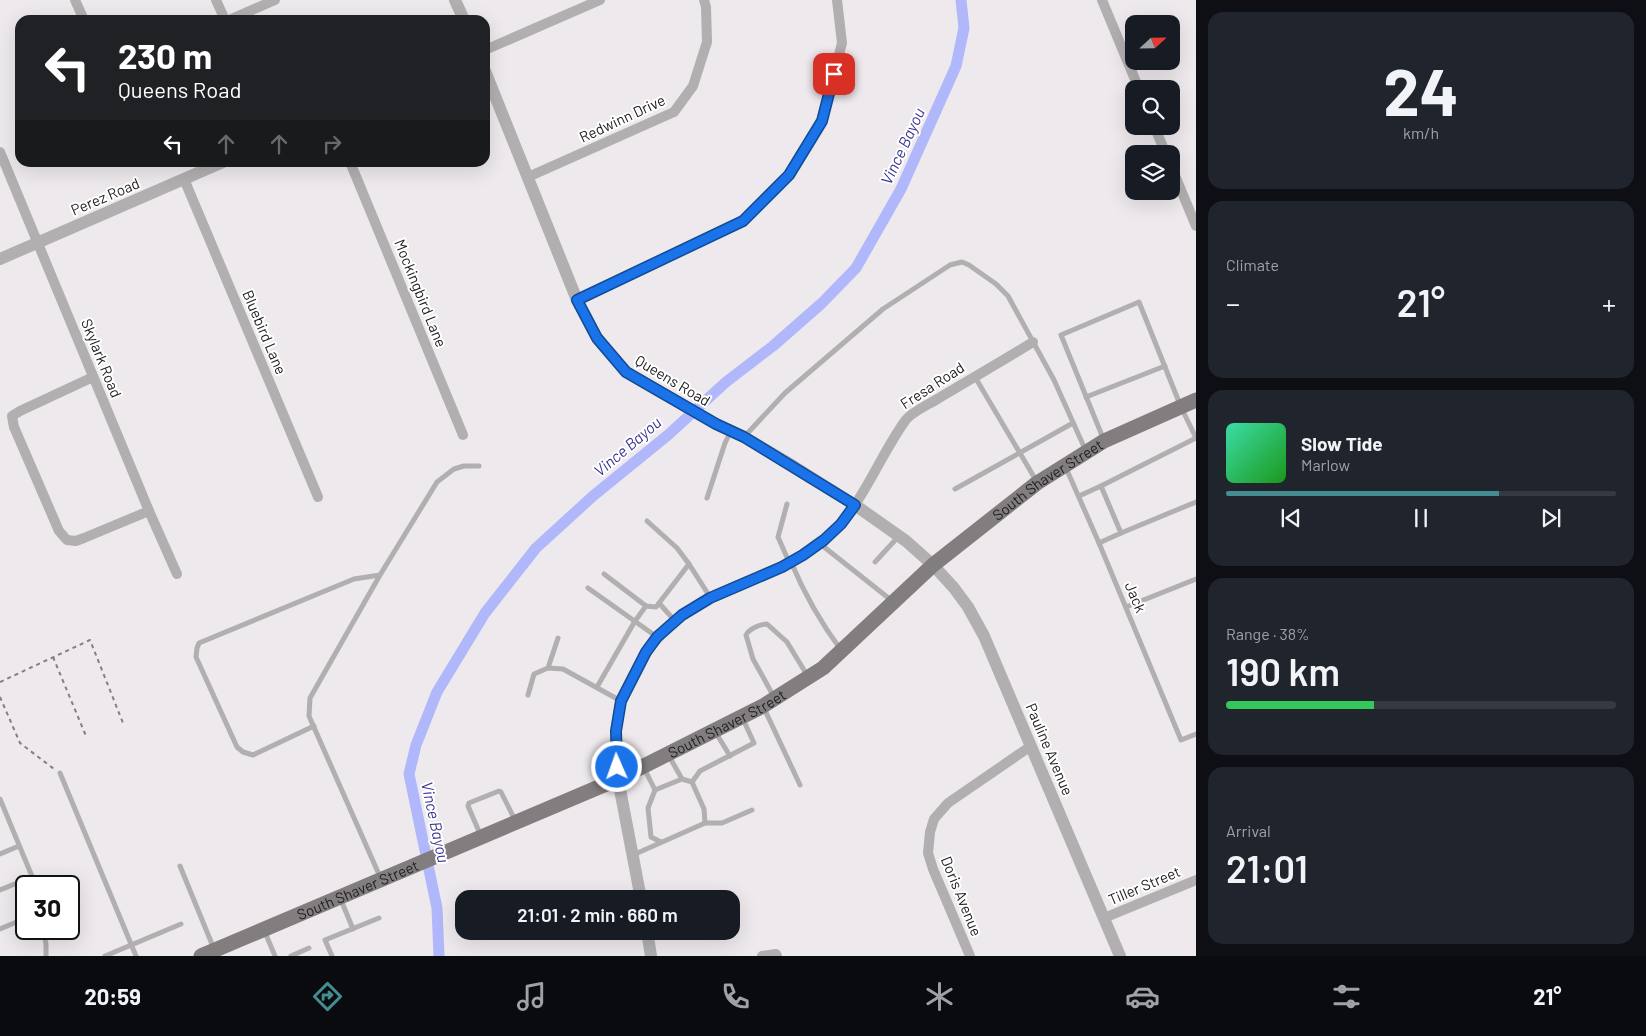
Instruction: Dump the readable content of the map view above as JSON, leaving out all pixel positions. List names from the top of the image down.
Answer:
{
  "streets": {
    "main road": ["South Shaver Street"],
    "street": [
      "Redwinn Drive",
      "Perez Road",
      "Mockingbird Lane",
      "Bluebird Lane",
      "Skylark Road",
      "Queens Road",
      "Fresa Road",
      "Pauline Avenue",
      "Tiller Street",
      "Doris Avenue"
    ],
    "lane": ["Jack"]
  },
  "crossings": [
    ["Redwinn Drive", "Queens Road"],
    ["Perez Road", "Bluebird Lane"],
    ["Perez Road", "Skylark Road"],
    ["Queens Road", "Fresa Road"],
    ["Queens Road", "South Shaver Street"],
    ["Queens Road", "Pauline Avenue"],
    ["Fresa Road", "South Shaver Street"],
    ["South Shaver Street", "Jack"],
    ["South Shaver Street", "Pauline Avenue"],
    ["Pauline Avenue", "Tiller Street"],
    ["Pauline Avenue", "Doris Avenue"]
  ],
  "water": ["Vince Bayou"],
  "north": "right",
  "page": {
    "tile": [
      ["24", "km/h"],
      "Climate",
      ["Range · 38%", "190 km"],
      ["Arrival", "21:01"]
    ],
    "turn": ["230 m", "Queens Road"],
    "heat": ["−", "21°", "+"],
    "song": ["Slow Tide", "Marlow"],
    "limit": "30",
    "trip": "21:01 · 2 min · 660 m",
    "tabs": ["20:59", "21°"]
  }
}
